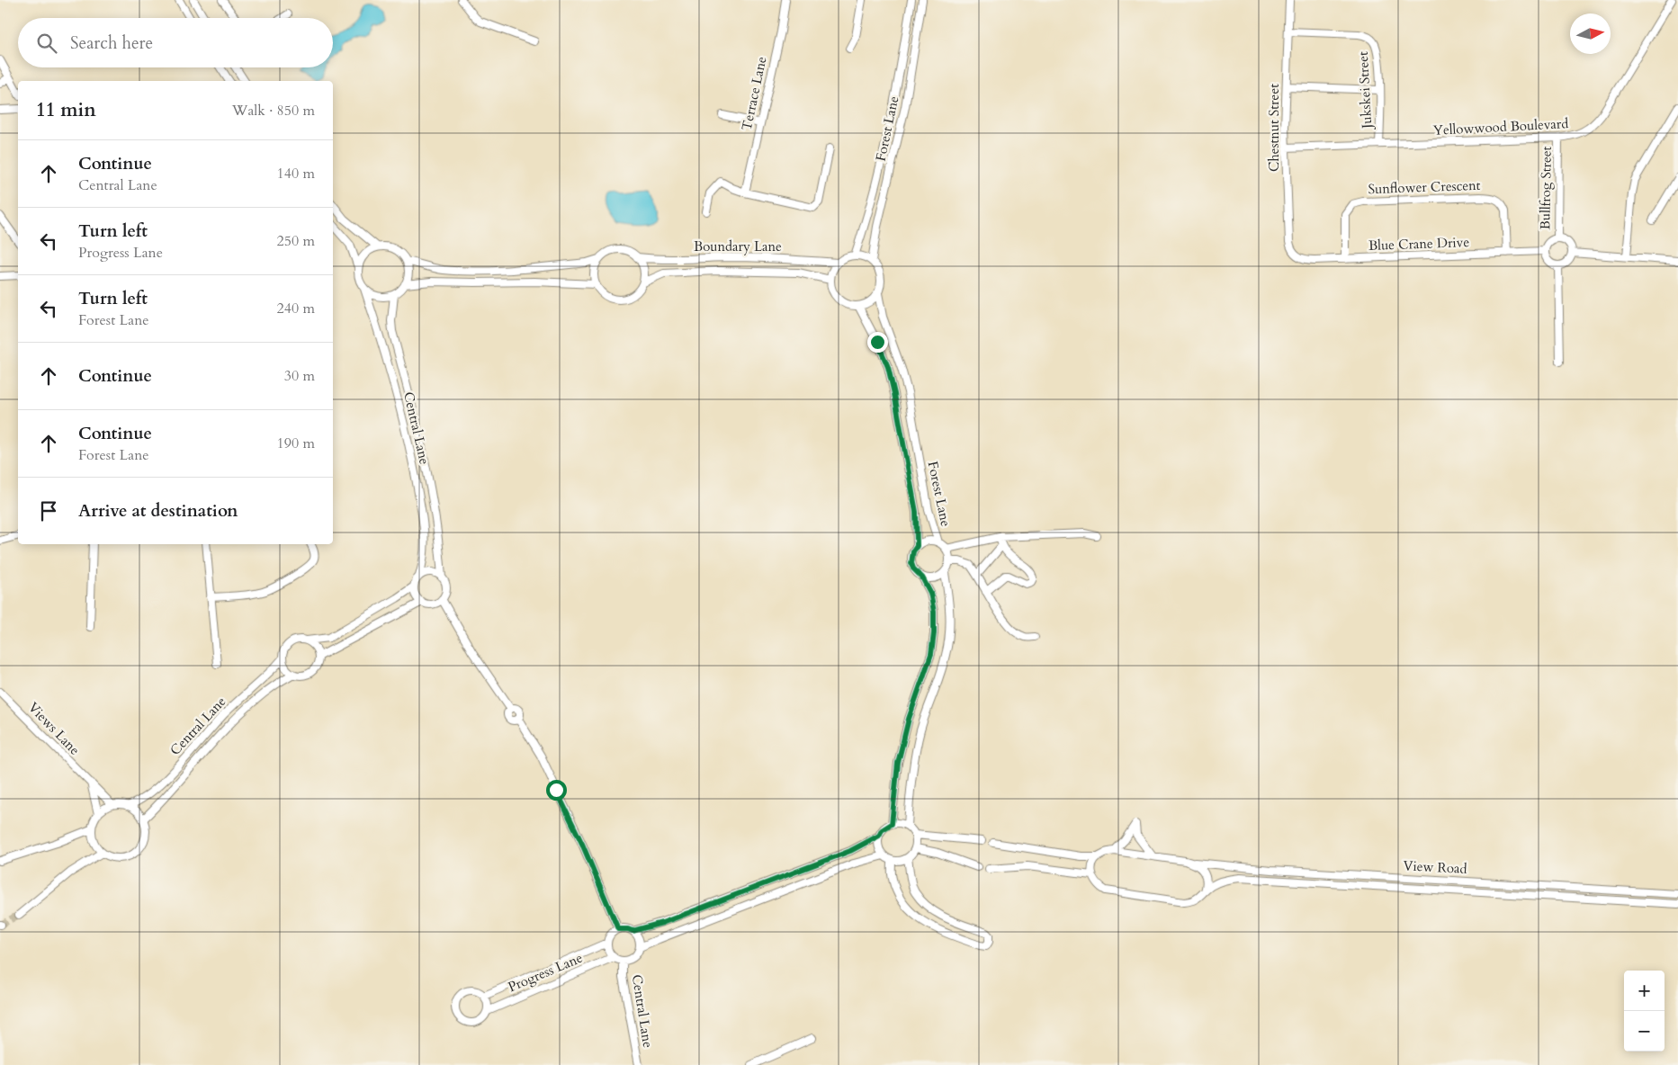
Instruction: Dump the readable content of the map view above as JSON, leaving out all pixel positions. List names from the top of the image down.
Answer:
{
  "streets": {
    "street": [
      "Jukskei Street",
      "Terrace Lane",
      "Yellowwood Boulevard",
      "Chestnut Street",
      "Forest Lane",
      "Sunflower Crescent",
      "Bullfrog Street",
      "Blue Crane Drive",
      "Boundary Lane",
      "Central Lane",
      "Views Lane",
      "View Road",
      "Progress Lane"
    ]
  },
  "crossings": [
    ["Jukskei Street", "Yellowwood Boulevard"],
    ["Jukskei Street", "Chestnut Street"],
    ["Yellowwood Boulevard", "Chestnut Street"],
    ["Yellowwood Boulevard", "Bullfrog Street"],
    ["Chestnut Street", "Blue Crane Drive"],
    ["Forest Lane", "Boundary Lane"],
    ["Sunflower Crescent", "Blue Crane Drive"],
    ["Bullfrog Street", "Blue Crane Drive"],
    ["Central Lane", "Views Lane"],
    ["Central Lane", "Progress Lane"]
  ],
  "north": "right",
  "page": {
    "search": "Search here",
    "heading": ["11 min", "Walk · 850 m"],
    "list": [
      ["Continue", "Central Lane", "140 m"],
      ["Turn left", "Progress Lane", "250 m"],
      ["Turn left", "Forest Lane", "240 m"],
      ["Continue", "30 m"],
      ["Continue", "Forest Lane", "190 m"],
      "Arrive at destination"
    ],
    "map_buttons": ["+", "−"]
  }
}
